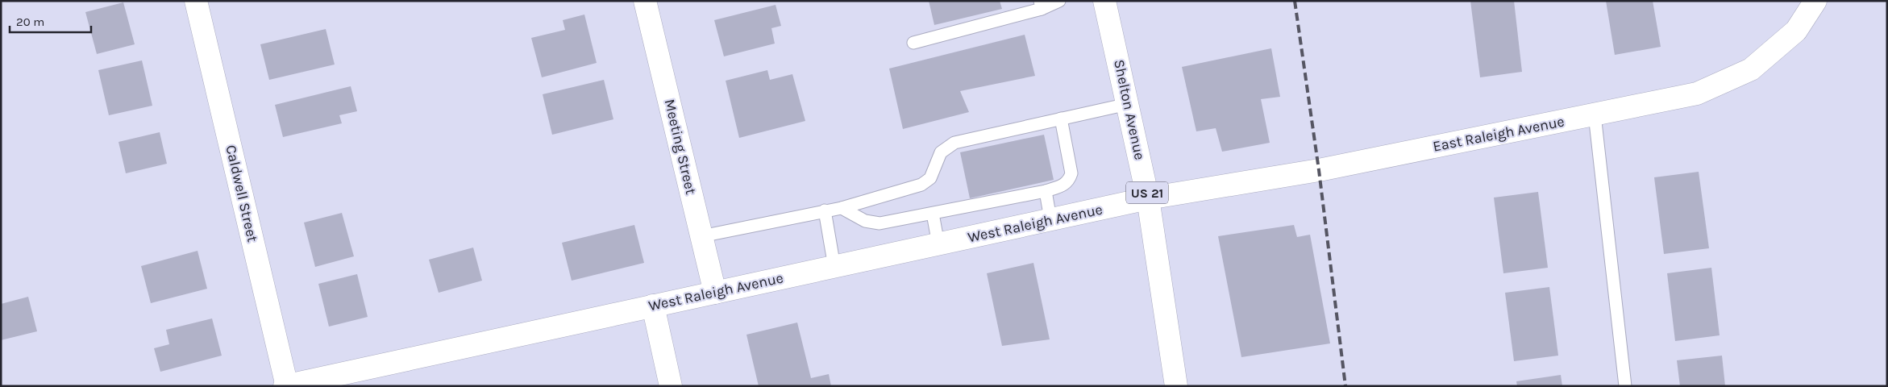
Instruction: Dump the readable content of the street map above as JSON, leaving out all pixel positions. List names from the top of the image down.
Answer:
{
  "streets": {
    "street": [
      "Shelton Avenue",
      "East Raleigh Avenue",
      "Meeting Street",
      "US 21",
      "Caldwell Street",
      "West Raleigh Avenue"
    ]
  },
  "crossings": [
    ["Shelton Avenue", "East Raleigh Avenue"],
    ["Shelton Avenue", "West Raleigh Avenue"],
    ["East Raleigh Avenue", "West Raleigh Avenue"],
    ["Meeting Street", "West Raleigh Avenue"],
    ["Caldwell Street", "West Raleigh Avenue"]
  ],
  "scale_bar": "20 m"
}
